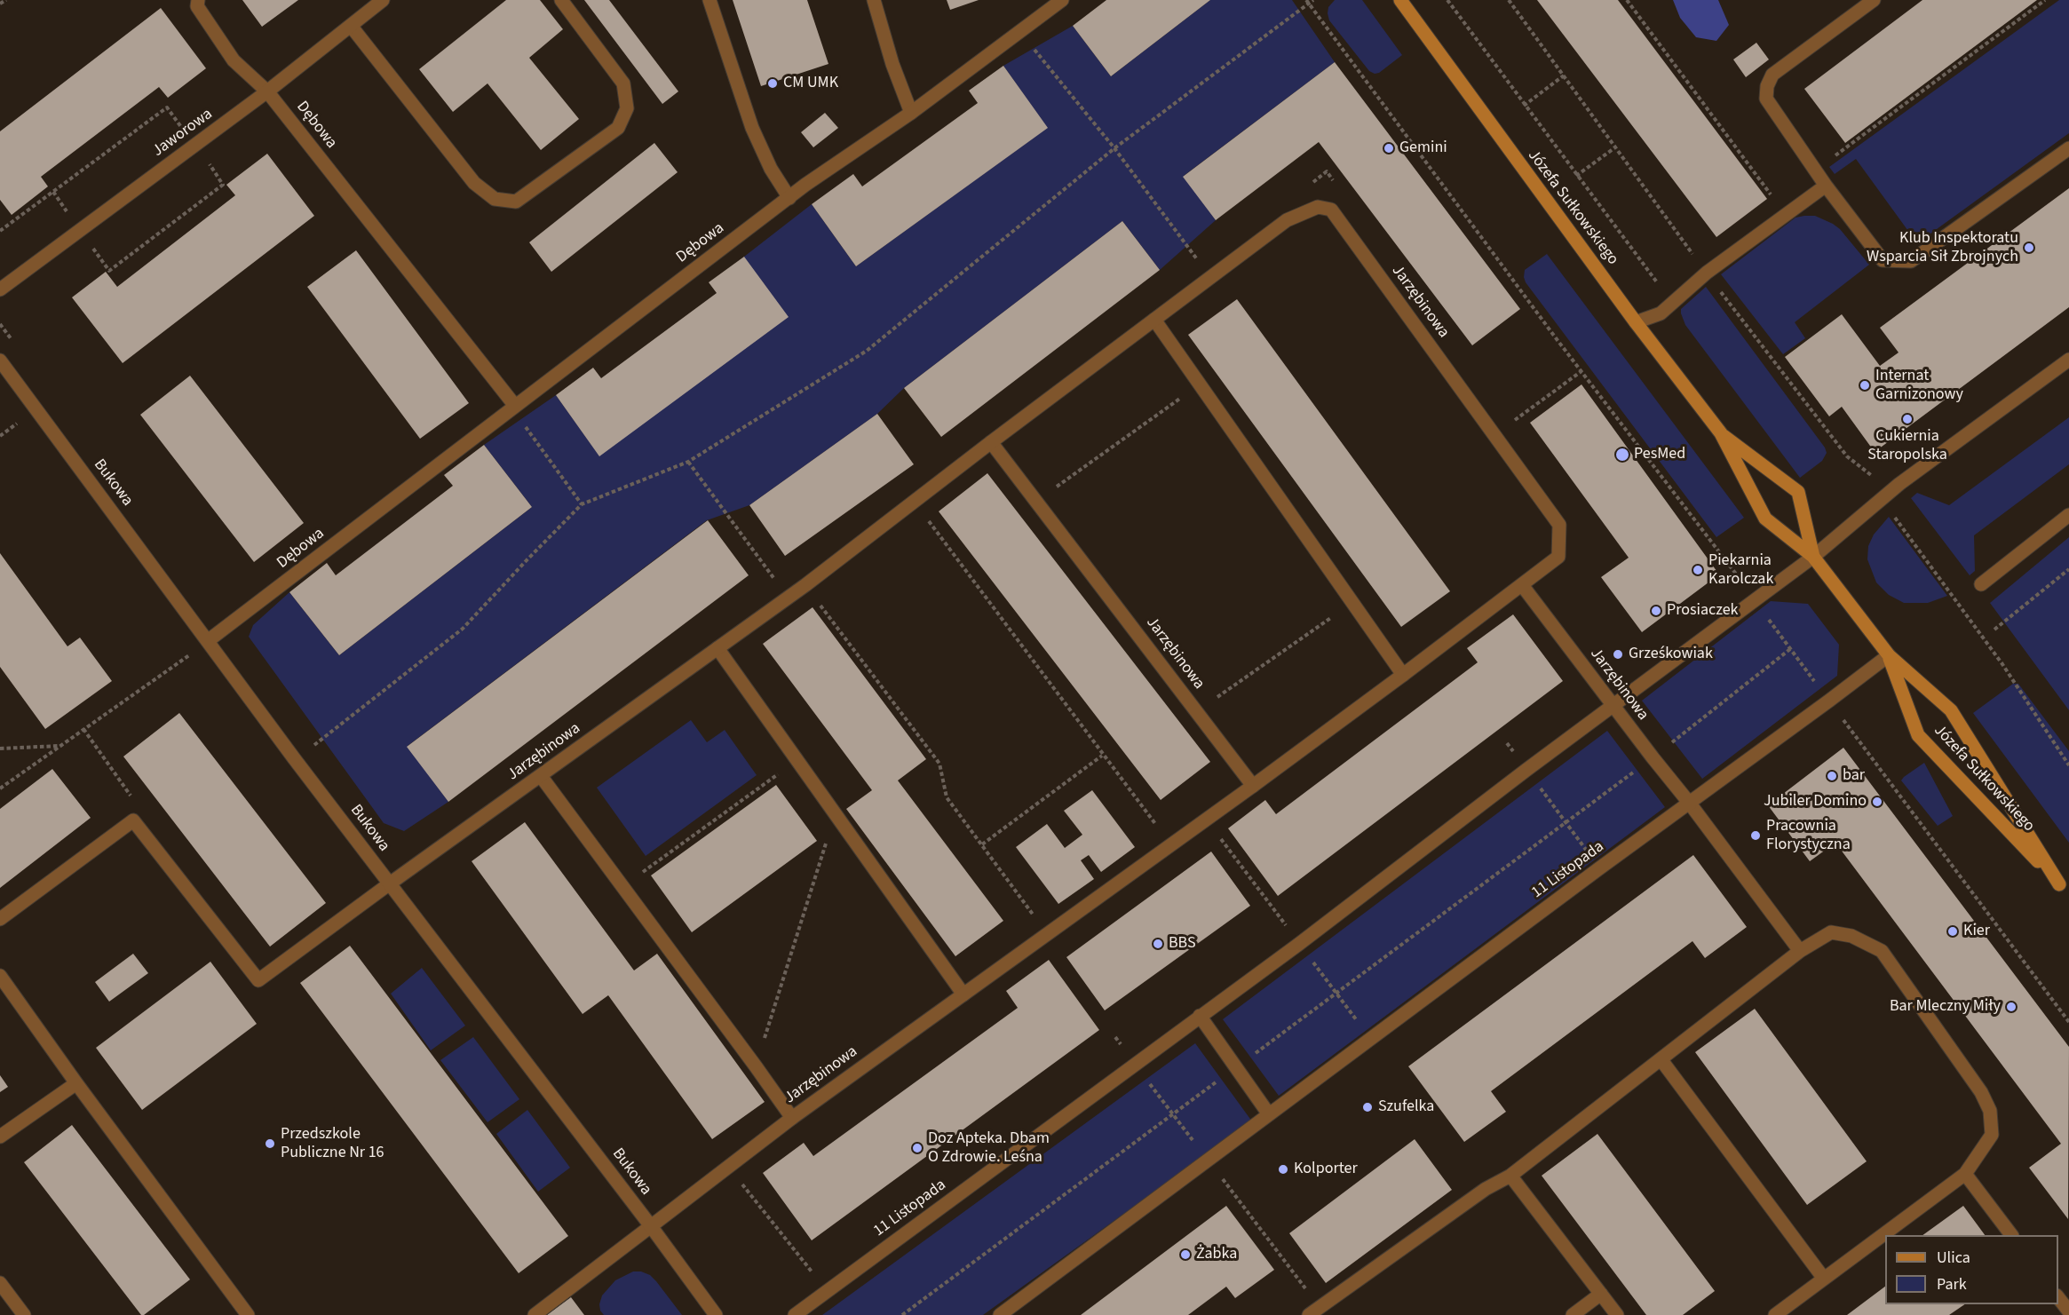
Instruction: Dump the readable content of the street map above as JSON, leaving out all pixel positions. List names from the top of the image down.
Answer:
{
  "streets": {
    "street": [
      "Dębowa",
      "Jaworowa",
      "Józefa Sułkowskiego",
      "Jarzębinowa",
      "Bukowa",
      "11 Listopada"
    ]
  },
  "crossings": [
    ["Dębowa", "Jaworowa"],
    ["Dębowa", "Bukowa"],
    ["Józefa Sułkowskiego", "11 Listopada"],
    ["Jarzębinowa", "Bukowa"],
    ["Jarzębinowa", "11 Listopada"]
  ],
  "places": [
    "CM UMK",
    "Gemini",
    "Klub Inspektoratu Wsparcia Sił Zbrojnych",
    "Internat Garnizonowy",
    "Cukiernia Staropolska",
    "PesMed",
    "Piekarnia Karolczak",
    "Prosiaczek",
    "Grześkowiak",
    "bar",
    "Jubiler Domino",
    "Pracownia Florystyczna",
    "Kier",
    "BBS",
    "Bar Mleczny Miły",
    "Szufelka",
    "Przedszkole Publiczne Nr 16",
    "Doz Apteka. Dbam O Zdrowie. Leśna",
    "Kolporter",
    "Żabka"
  ],
  "legend": ["Ulica", "Park"]
}
